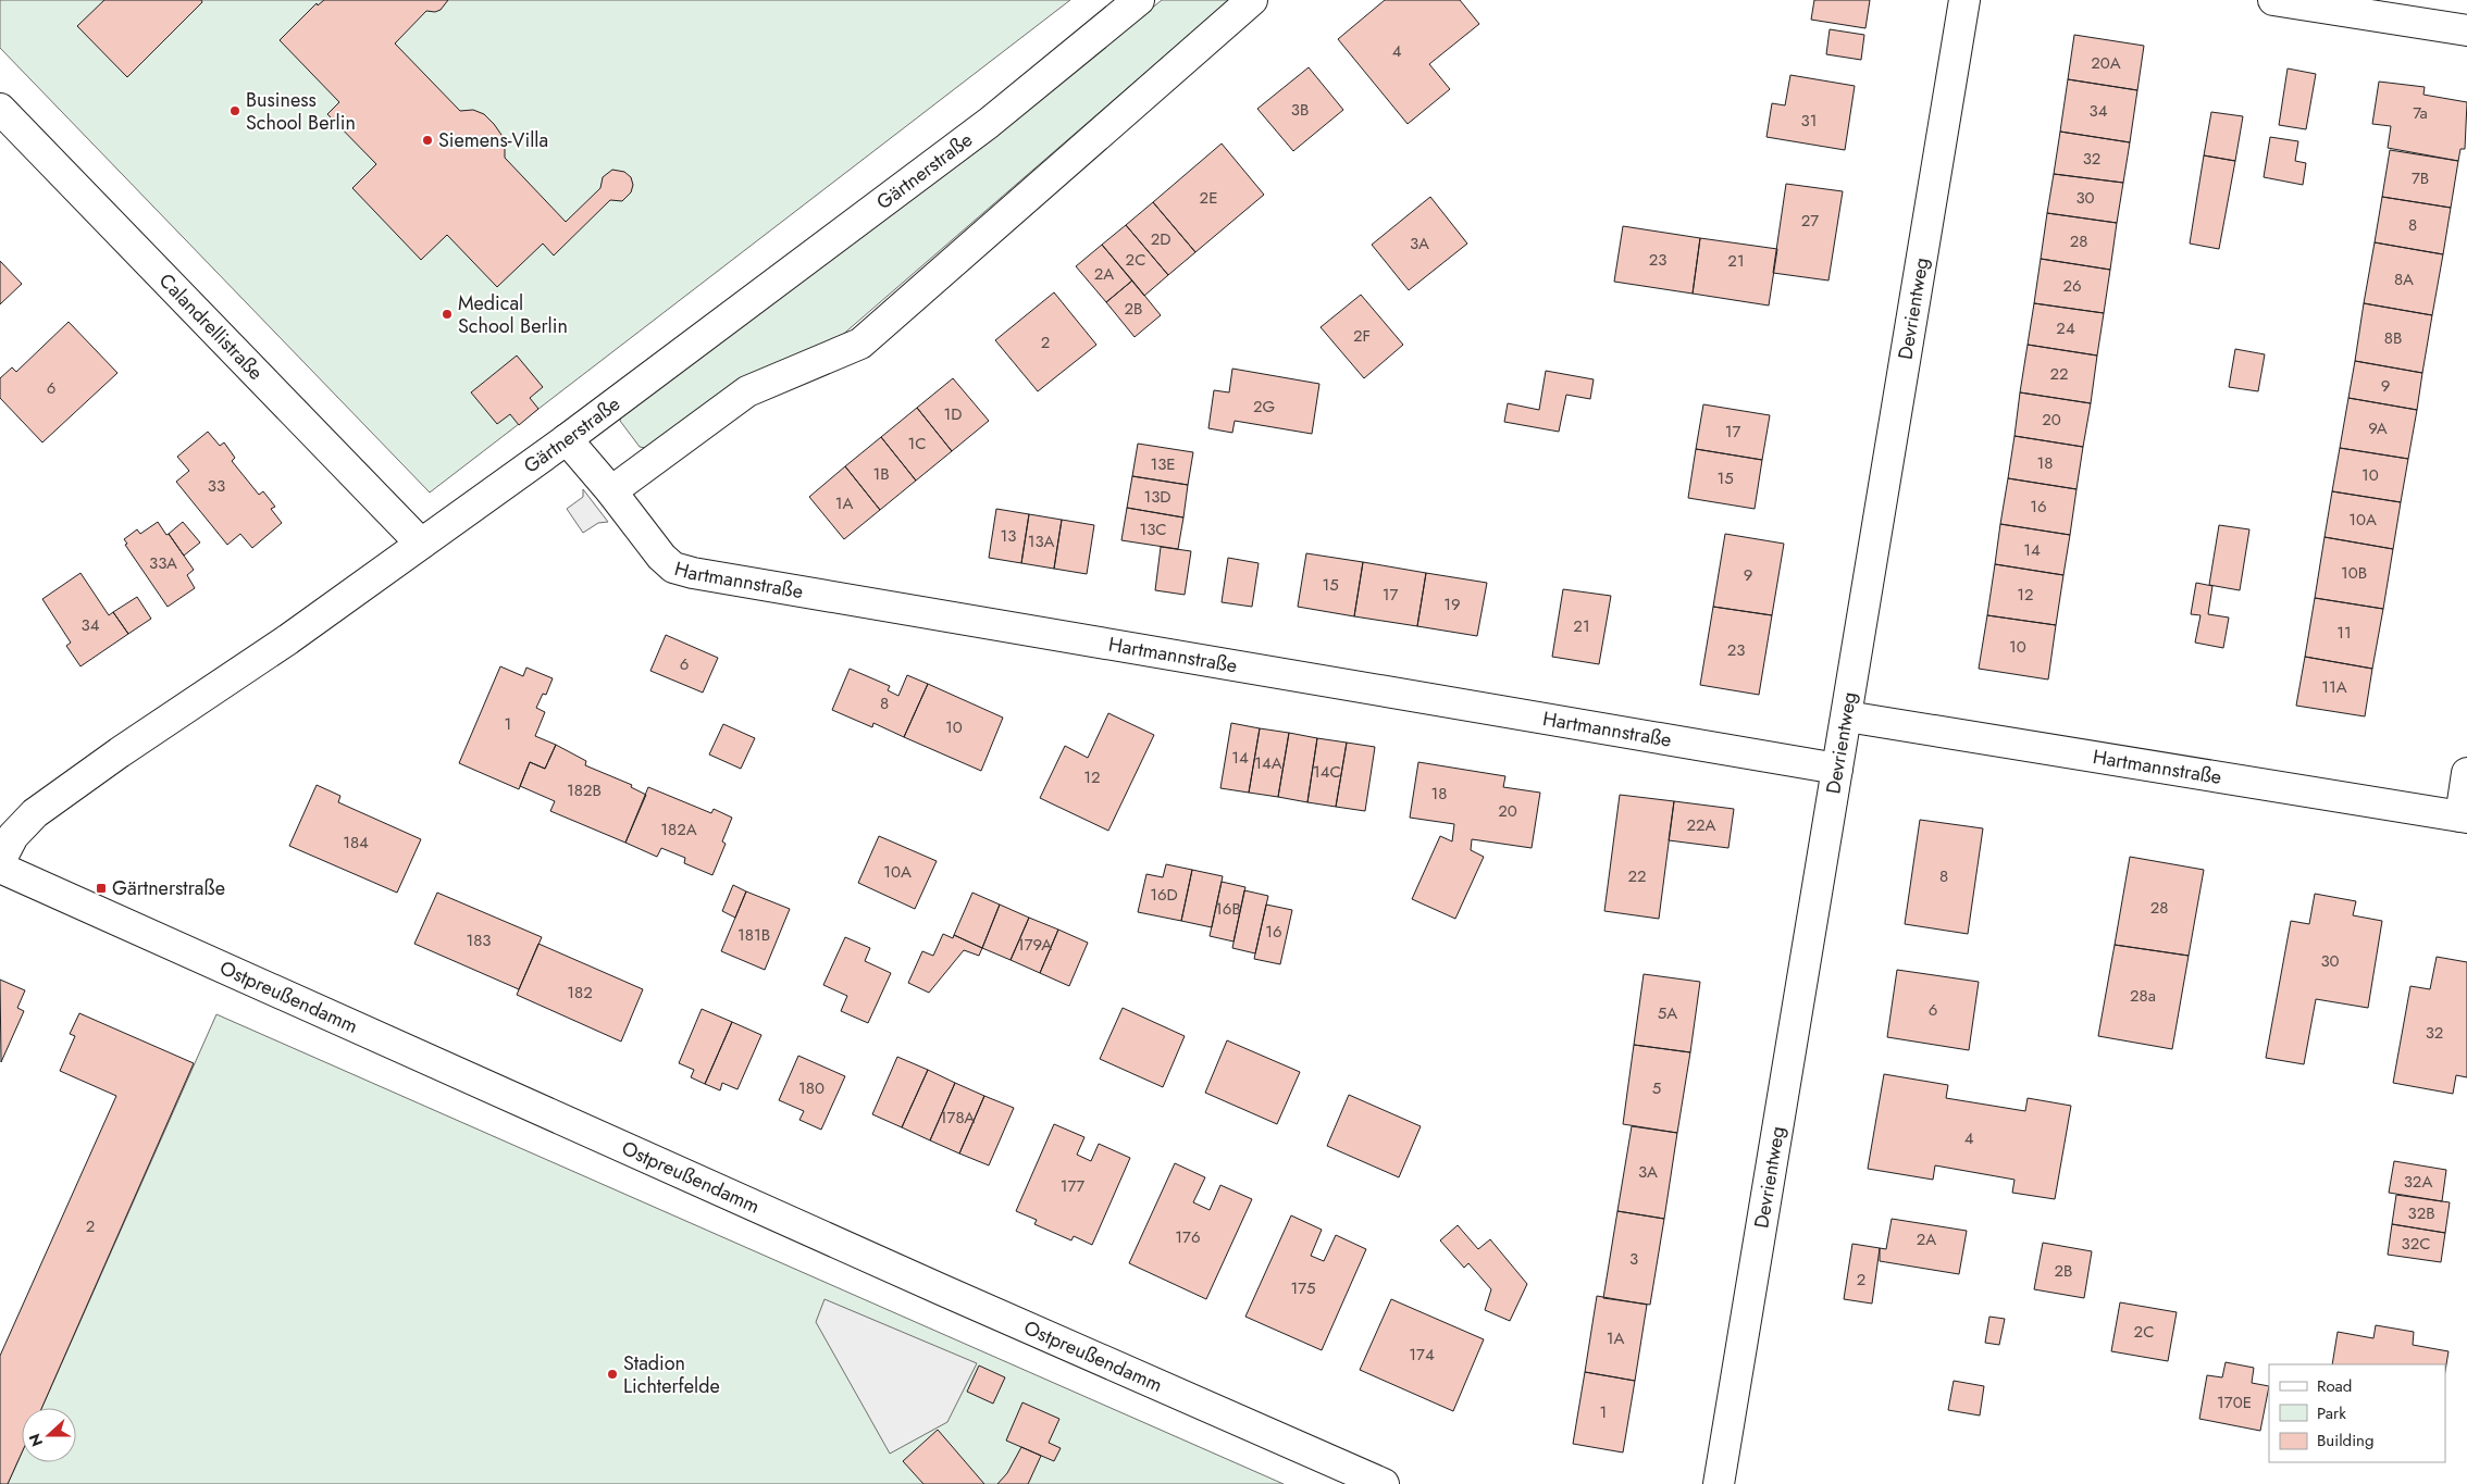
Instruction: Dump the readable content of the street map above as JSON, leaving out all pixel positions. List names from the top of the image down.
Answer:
{
  "streets": {
    "street": [
      "Gärtnerstraße",
      "Devrientweg",
      "Calandrellistraße",
      "Hartmannstraße",
      "Ostpreußendamm"
    ]
  },
  "crossings": [
    ["Gärtnerstraße", "Calandrellistraße"],
    ["Gärtnerstraße", "Hartmannstraße"],
    ["Devrientweg", "Hartmannstraße"]
  ],
  "places": {
    "other": [
      "Business School Berlin",
      "Siemens-Villa",
      "Medical School Berlin",
      "Stadion Lichterfelde"
    ],
    "transit": ["Gärtnerstraße"]
  },
  "house_numbers": [
    "4",
    "20A",
    "3B",
    "34",
    "7a",
    "31",
    "32",
    "7B",
    "2E",
    "30",
    "27",
    "8",
    "2D",
    "28",
    "3A",
    "2C",
    "23",
    "21",
    "2A",
    "8A",
    "26",
    "2B",
    "24",
    "2F",
    "8B",
    "2",
    "22",
    "9",
    "6",
    "2G",
    "1D",
    "20",
    "9A",
    "17",
    "1C",
    "18",
    "13E",
    "1B",
    "10",
    "15",
    "33",
    "13D",
    "1A",
    "16",
    "10A",
    "13C",
    "13",
    "13A",
    "14",
    "33A",
    "10B",
    "9",
    "15",
    "17",
    "12",
    "19",
    "34",
    "21",
    "11",
    "10",
    "23",
    "6",
    "11A",
    "8",
    "1",
    "10",
    "14",
    "14A",
    "14C",
    "12",
    "182B",
    "18",
    "20",
    "22A",
    "182A",
    "184",
    "10A",
    "22",
    "8",
    "16D",
    "28",
    "16B",
    "16",
    "181B",
    "183",
    "179A",
    "30",
    "182",
    "28a",
    "6",
    "5A",
    "32",
    "180",
    "5",
    "178A",
    "4",
    "3A",
    "32A",
    "177",
    "32B",
    "2",
    "176",
    "2A",
    "32C",
    "3",
    "2B",
    "2",
    "175",
    "2C",
    "1A",
    "174",
    "170E",
    "1"
  ],
  "legend": ["Road", "Park", "Building"],
  "north": "left"
}
